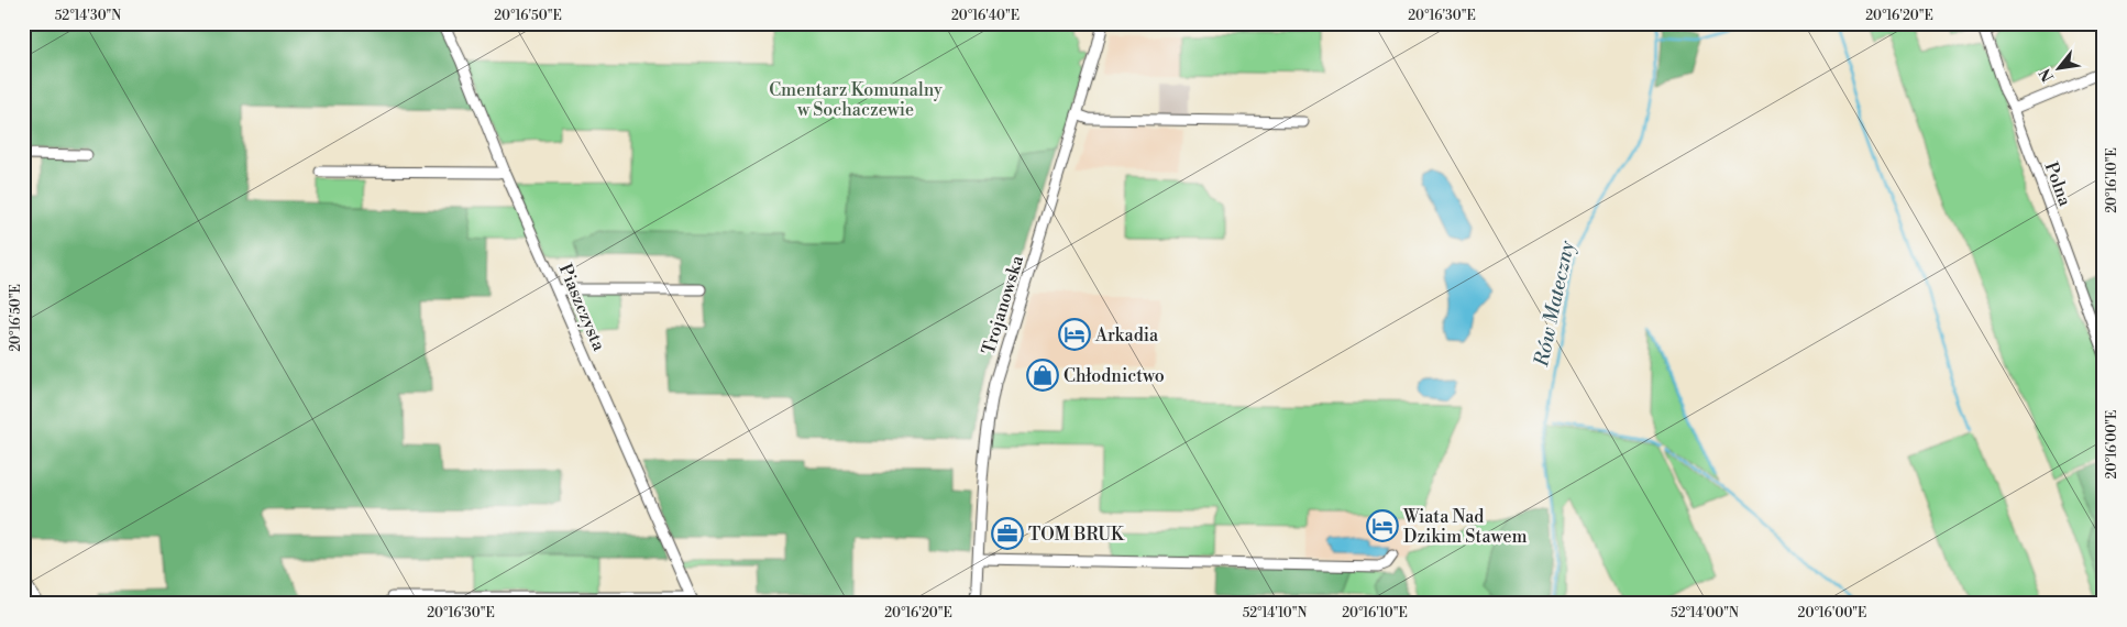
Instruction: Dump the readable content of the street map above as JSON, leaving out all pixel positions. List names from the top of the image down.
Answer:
{
  "streets": {
    "street": ["Polna", "Trojanowska", "Piaszczysta"]
  },
  "water": ["Rów Mateczny"],
  "parks": ["Cmentarz Komunalny w Sochaczewie"],
  "places": {
    "hotel": ["Arkadia", "Wiata Nad Dzikim Stawem"],
    "shop": ["Chłodnictwo"],
    "office": ["TOM BRUK"]
  },
  "north": "bottom left",
  "coordinates": [
    "52°14'30\"N",
    "20°16'50\"E",
    "20°16'40\"E",
    "20°16'30\"E",
    "20°16'20\"E",
    "20°16'10\"E",
    "20°16'00\"E",
    "52°14'10\"N",
    "52°14'00\"N"
  ]
}
